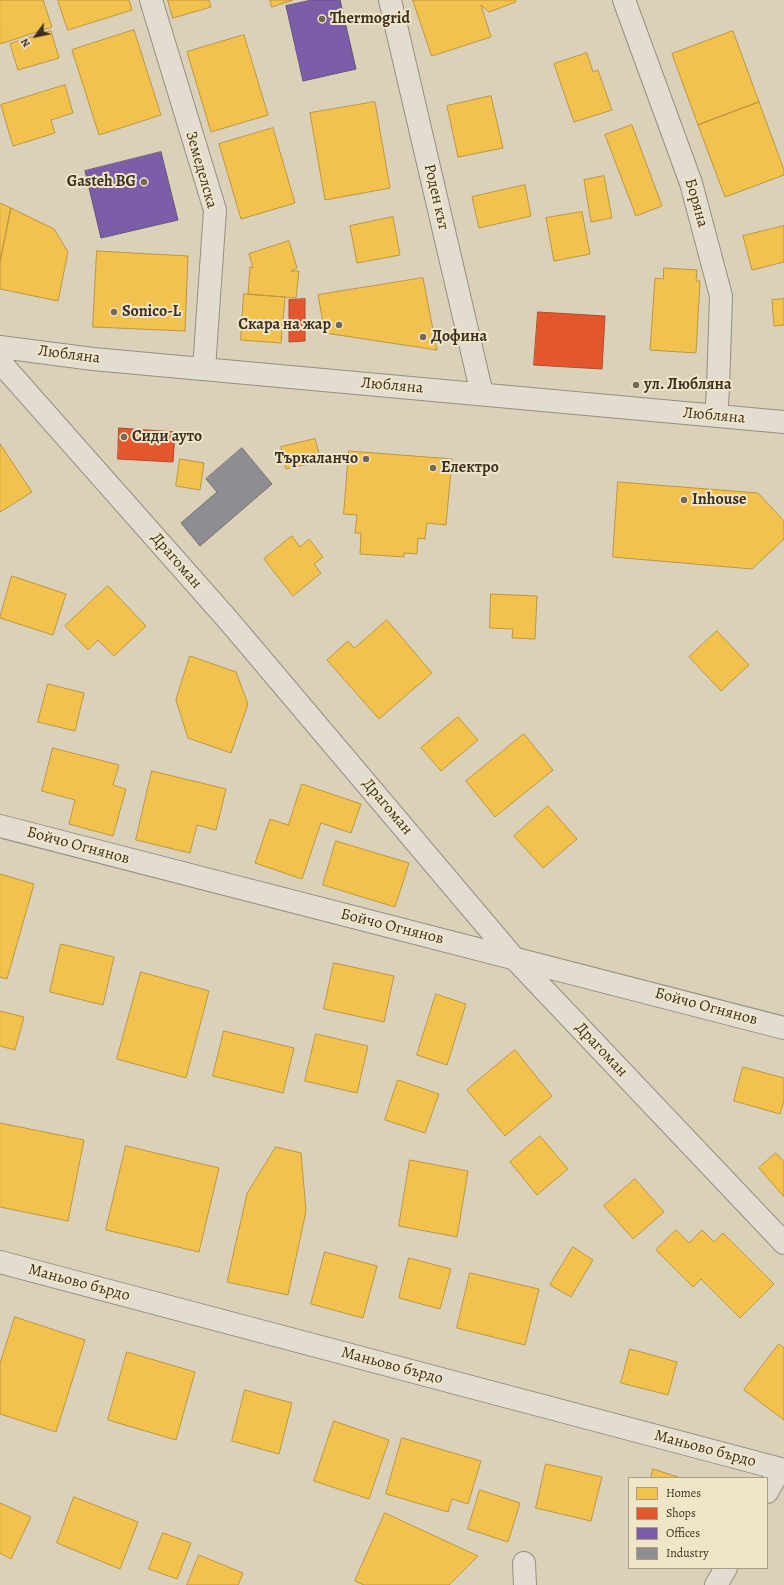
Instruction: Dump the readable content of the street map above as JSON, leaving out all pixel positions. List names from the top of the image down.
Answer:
{
  "streets": {
    "street": [
      "Земеделска",
      "Роден кът",
      "Боряна",
      "Любляна",
      "Драгоман",
      "Бойчо Огнянов",
      "Маньово бърдо"
    ]
  },
  "crossings": [
    ["Земеделска", "Любляна"],
    ["Роден кът", "Любляна"],
    ["Боряна", "Любляна"],
    ["Драгоман", "Бойчо Огнянов"]
  ],
  "places": [
    "Thermogrid",
    "Gasteh BG",
    "Sonico-L",
    "Скара на жар",
    "Дофина",
    "ул. Любляна",
    "Сиди ауто",
    "Търкаланчо",
    "Електро",
    "Inhouse"
  ],
  "legend": [
    "Homes",
    "Shops",
    "Offices",
    "Industry"
  ],
  "north": "bottom left"
}
